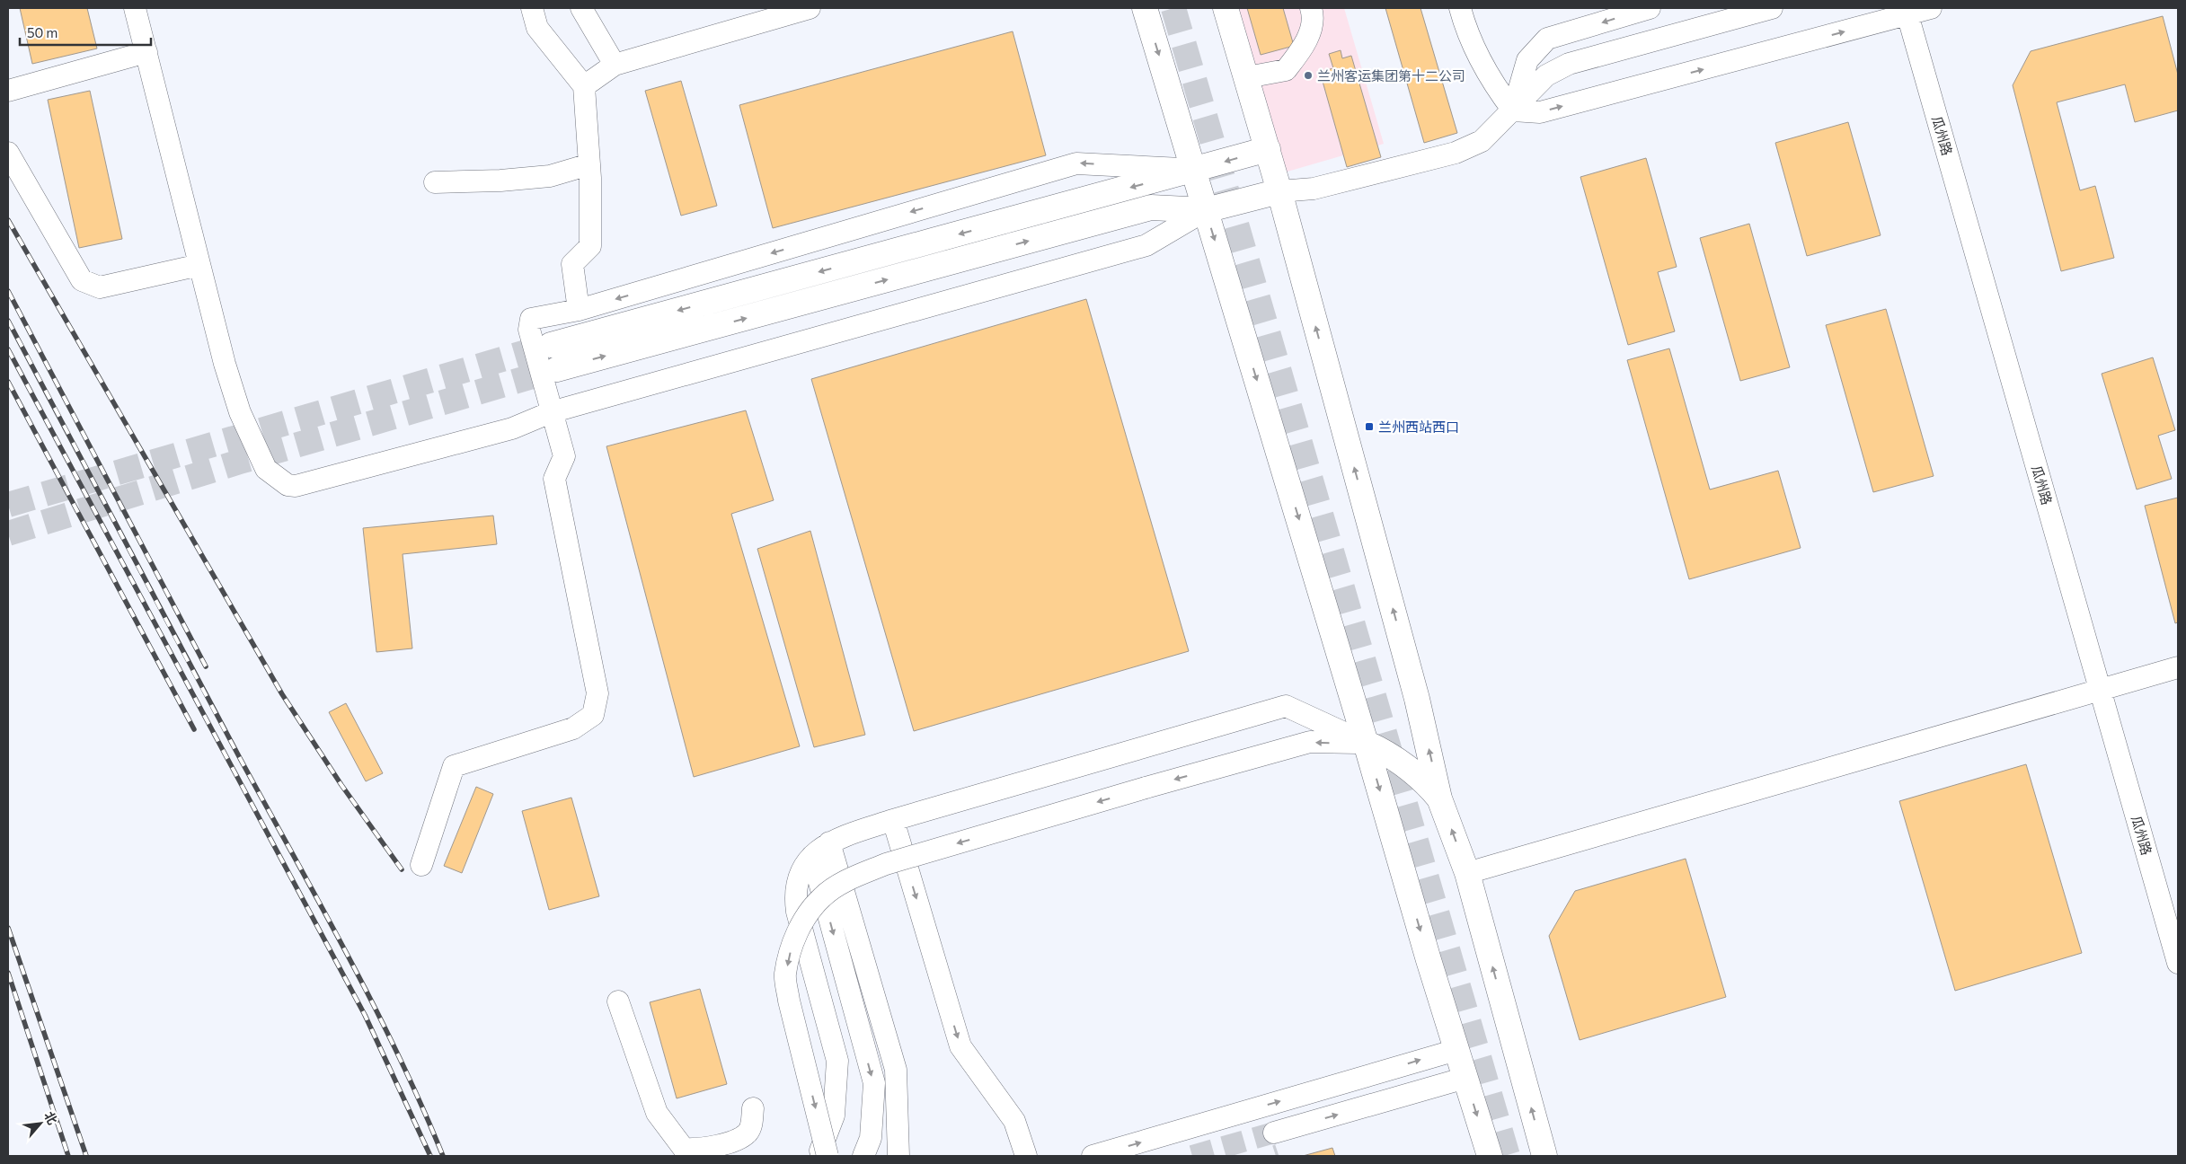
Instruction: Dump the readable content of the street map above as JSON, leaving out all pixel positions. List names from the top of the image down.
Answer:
{
  "streets": {
    "street": ["瓜州路"]
  },
  "places": {
    "other": ["兰州客运集团第十二公司"],
    "transit": ["兰州西站西口"]
  },
  "scale_bar": "50 m",
  "north": "top right"
}
